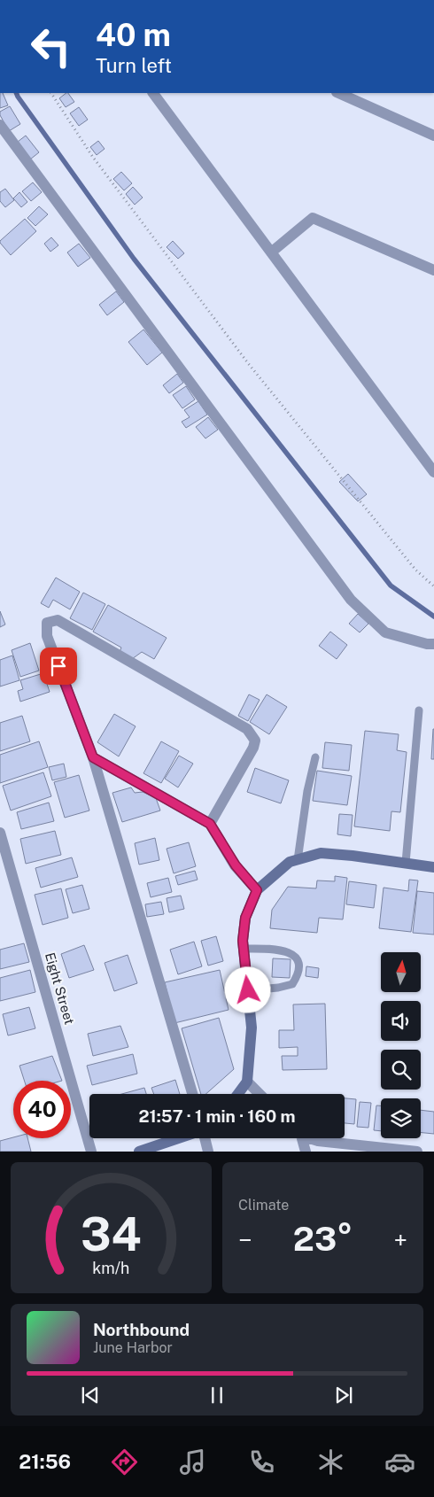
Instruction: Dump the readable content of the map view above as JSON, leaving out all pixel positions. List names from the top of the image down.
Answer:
{
  "streets": {
    "street": ["Eight Street"]
  },
  "north": "top",
  "page": {
    "turn": ["40 m", "Turn left"],
    "limit": "40",
    "trip": "21:57 · 1 min · 160 m",
    "tile": "Climate",
    "heat": ["−", "23°", "+"],
    "song": ["Northbound", "June Harbor"],
    "tabs": "21:56",
    "gauge": ["34", "km/h"]
  }
}
